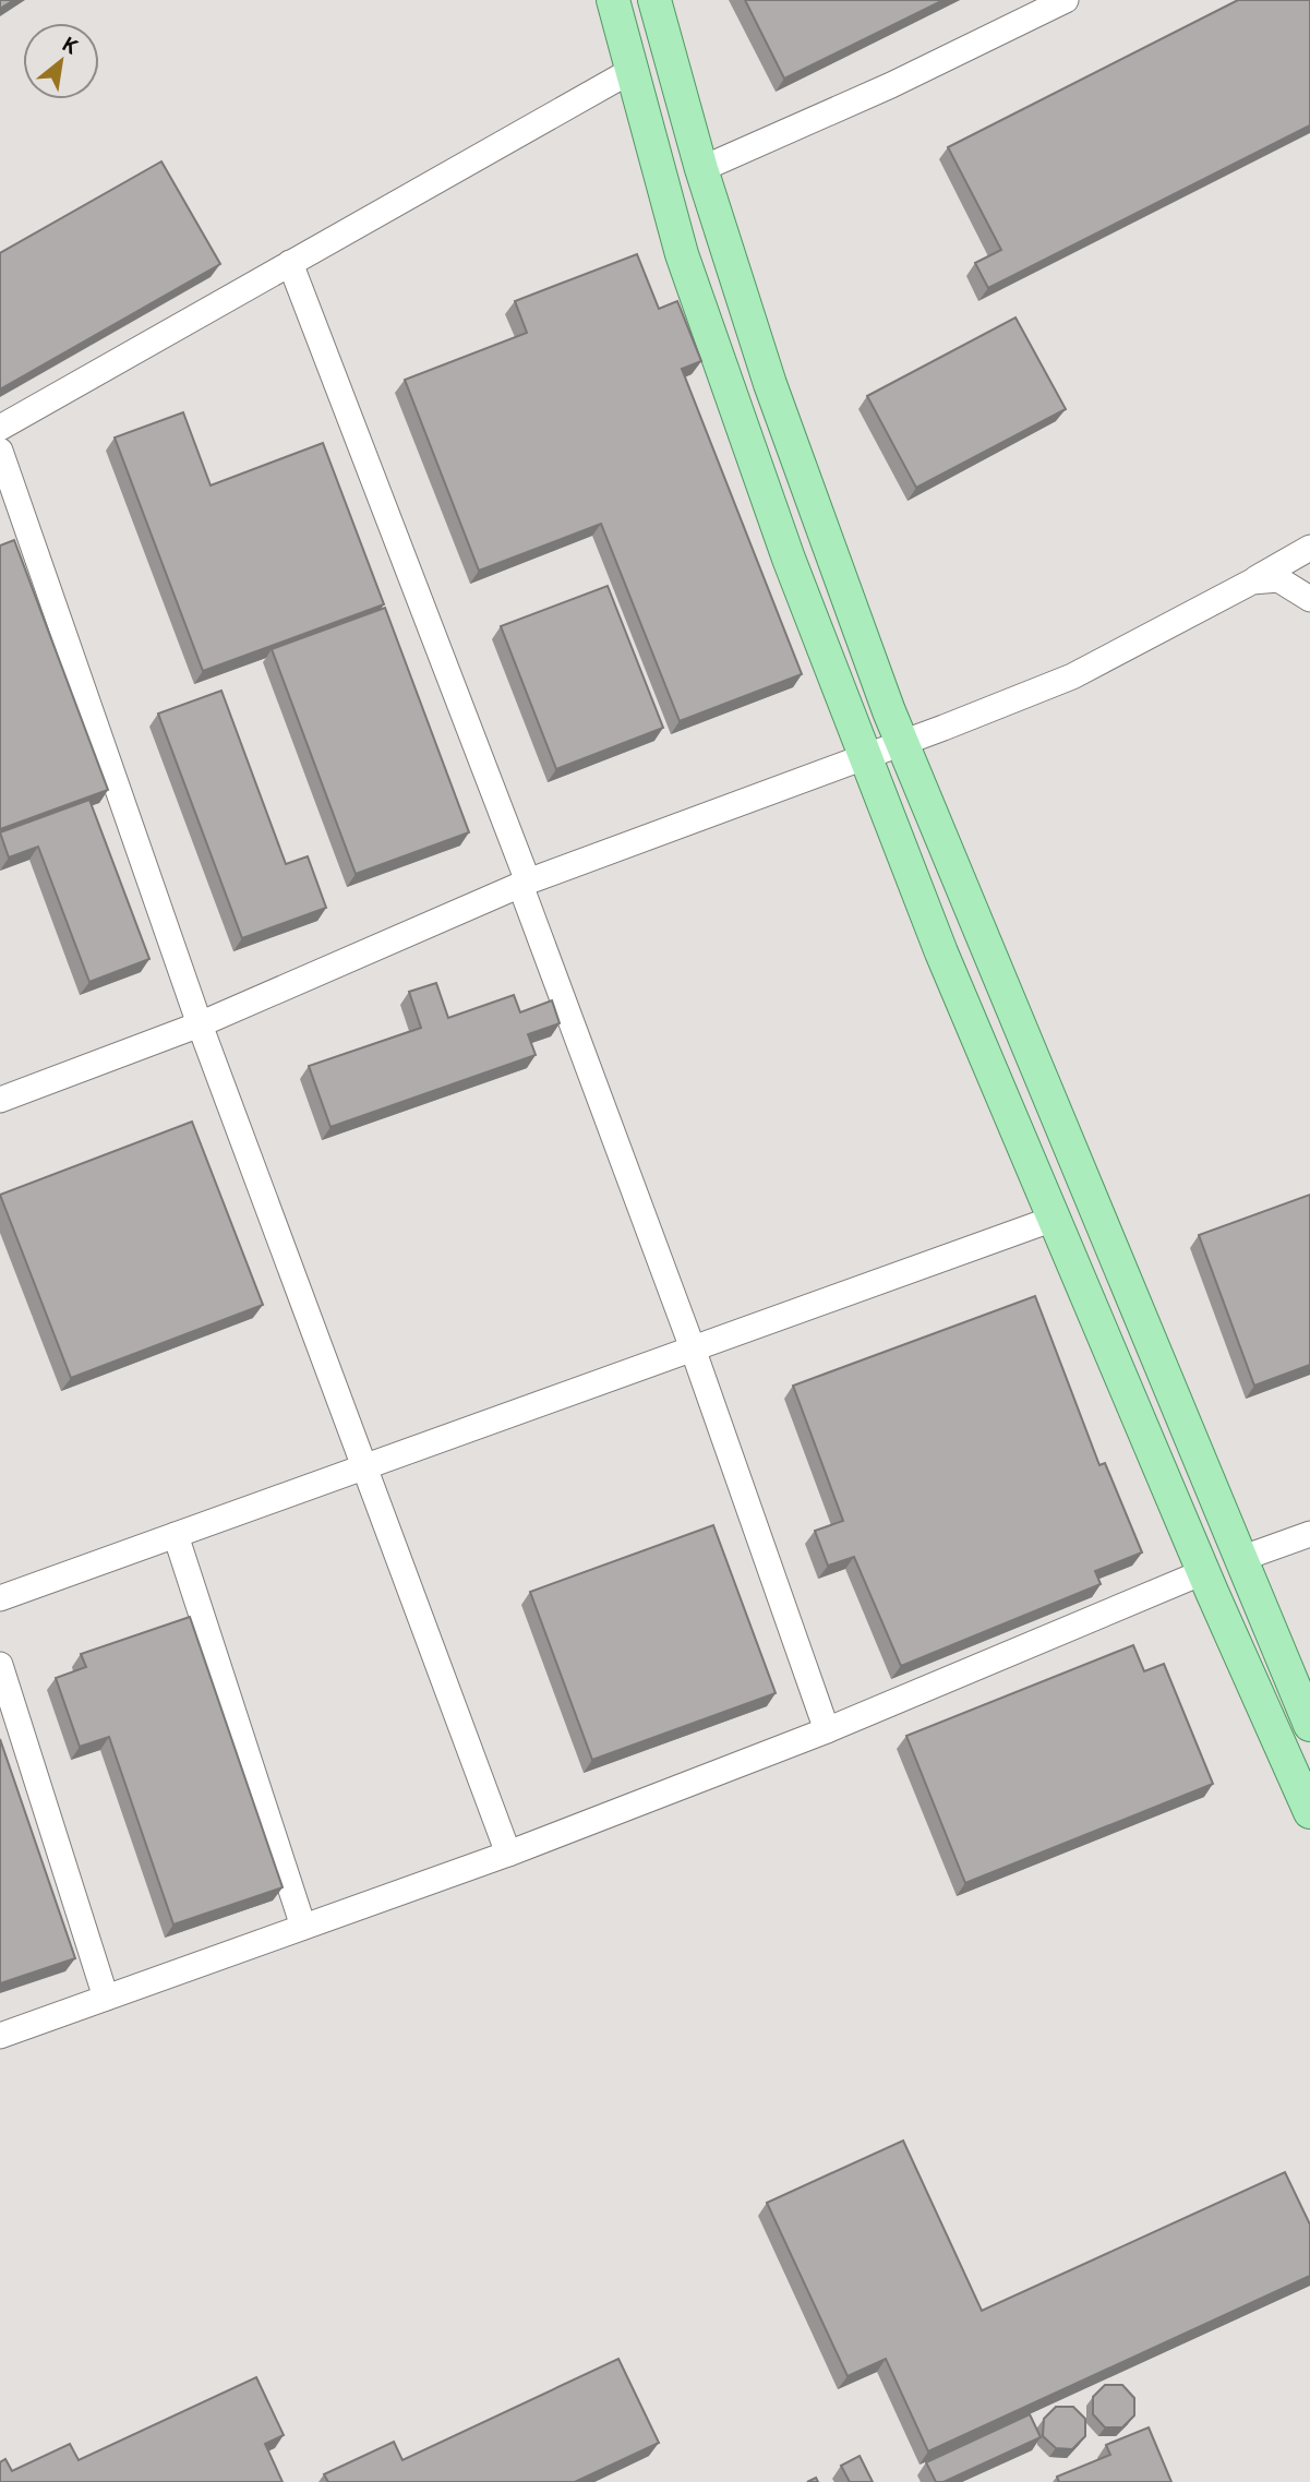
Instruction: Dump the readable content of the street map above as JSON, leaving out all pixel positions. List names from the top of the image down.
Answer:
{
  "north": "top right"
}
